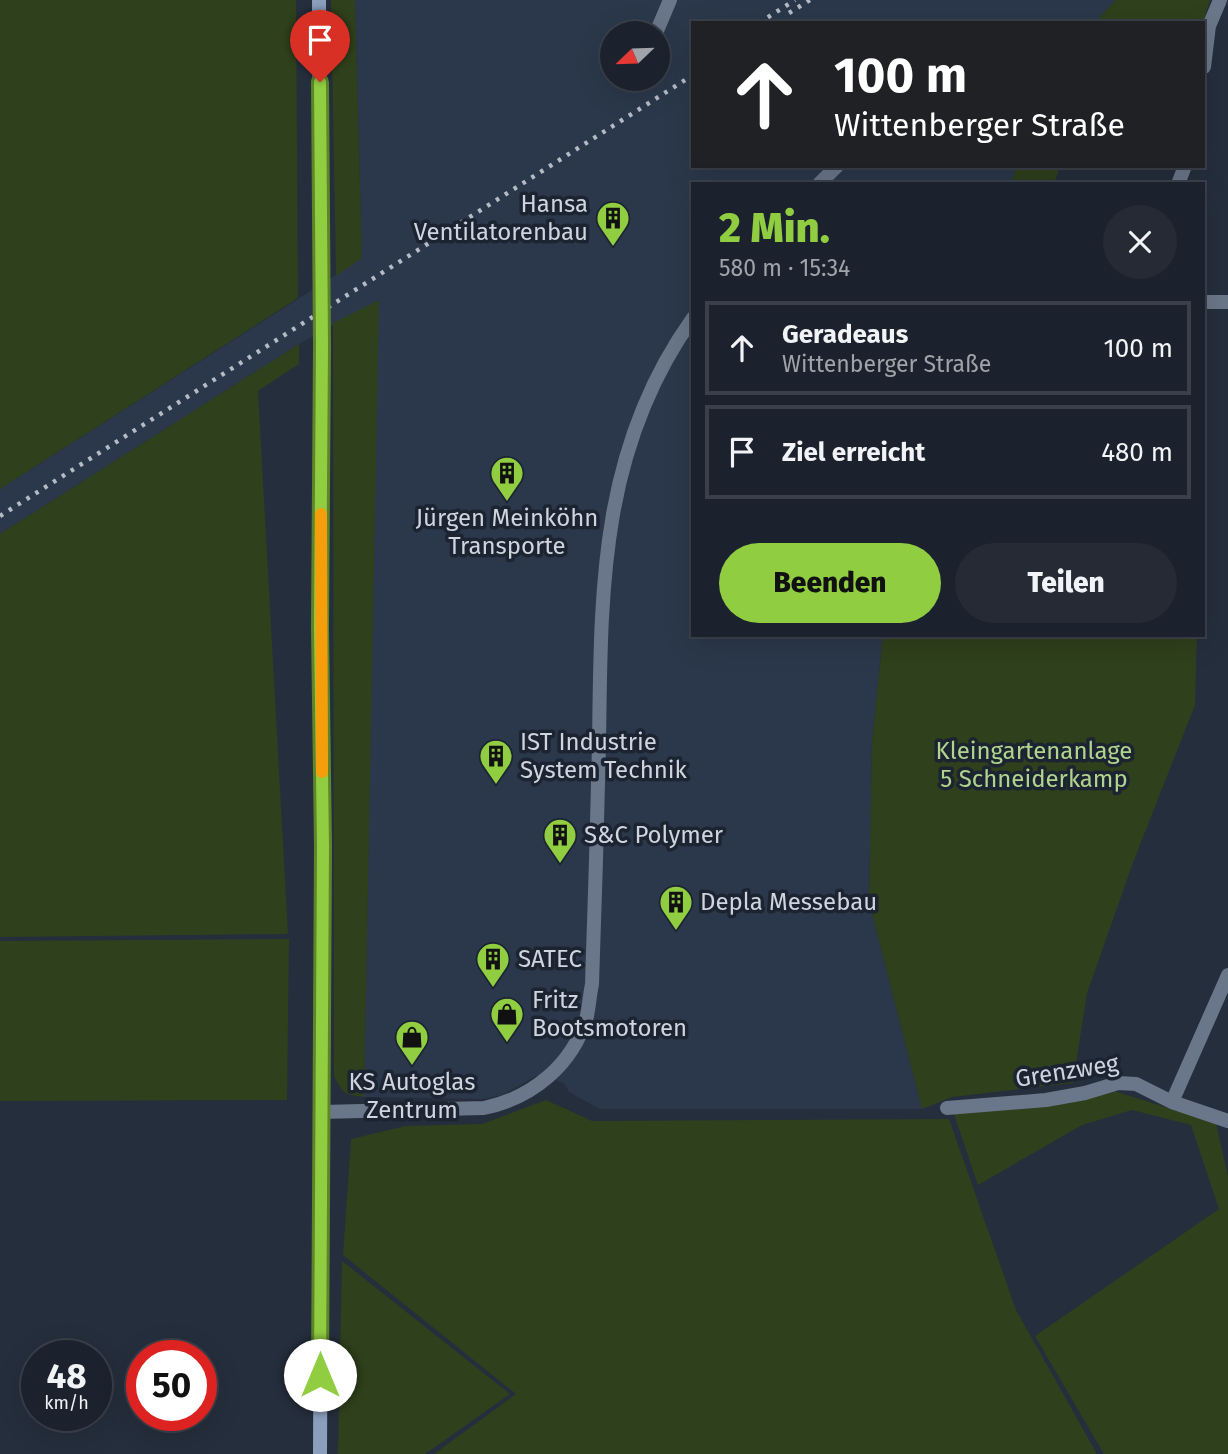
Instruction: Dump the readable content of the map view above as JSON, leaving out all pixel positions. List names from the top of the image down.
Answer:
{
  "streets": {
    "street": ["Grenzweg"]
  },
  "parks": ["Kleingartenanlage 5 Schneiderkamp"],
  "places": {
    "building": [
      "Hansa Ventilatorenbau",
      "Jürgen Meinköhn Transporte",
      "IST Industrie System Technik",
      "S&C Polymer",
      "Depla Messebau",
      "SATEC"
    ],
    "shop": ["Fritz Bootsmotoren", "KS Autoglas Zentrum"]
  },
  "north": "bottom left",
  "page": {
    "turn": ["100 m", "Wittenberger Straße"],
    "heading": ["2 Min.", "580 m · 15:34"],
    "list": [
      {
        "name": "Geradeaus",
        "note": "Wittenberger Straße",
        "value": "100 m"
      },
      {
        "name": "Ziel erreicht",
        "value": "480 m"
      }
    ],
    "buttons": ["Beenden", "Teilen"],
    "speed": "48 km/h",
    "limit": "50"
  }
}
